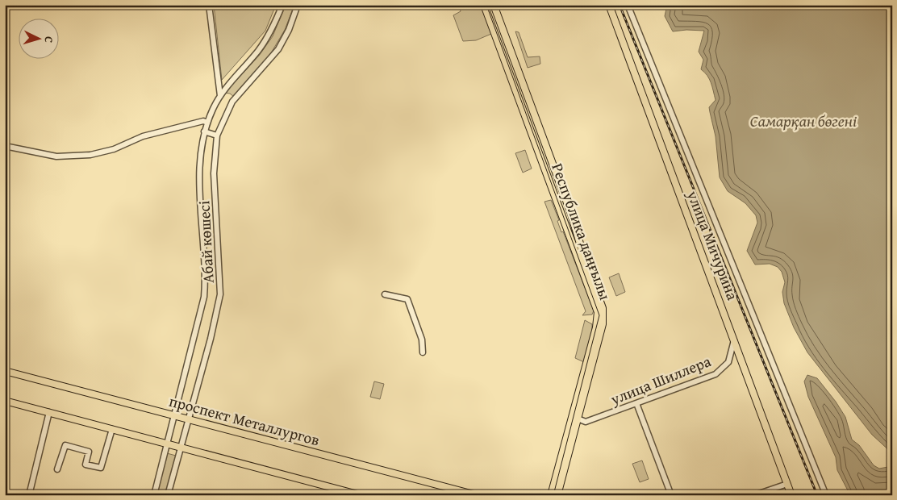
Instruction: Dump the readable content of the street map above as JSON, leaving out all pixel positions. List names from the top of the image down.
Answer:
{
  "streets": {
    "main road": ["Республика даңғылы", "улица Мичурина", "проспект Металлургов"],
    "street": ["Абай көшесі", "улица Шиллера"]
  },
  "crossings": [
    ["Республика даңғылы", "улица Шиллера"],
    ["Абай көшесі", "проспект Металлургов"],
    ["улица Мичурина", "улица Шиллера"]
  ],
  "water": ["Самарқан бөгені"],
  "north": "right"
}
